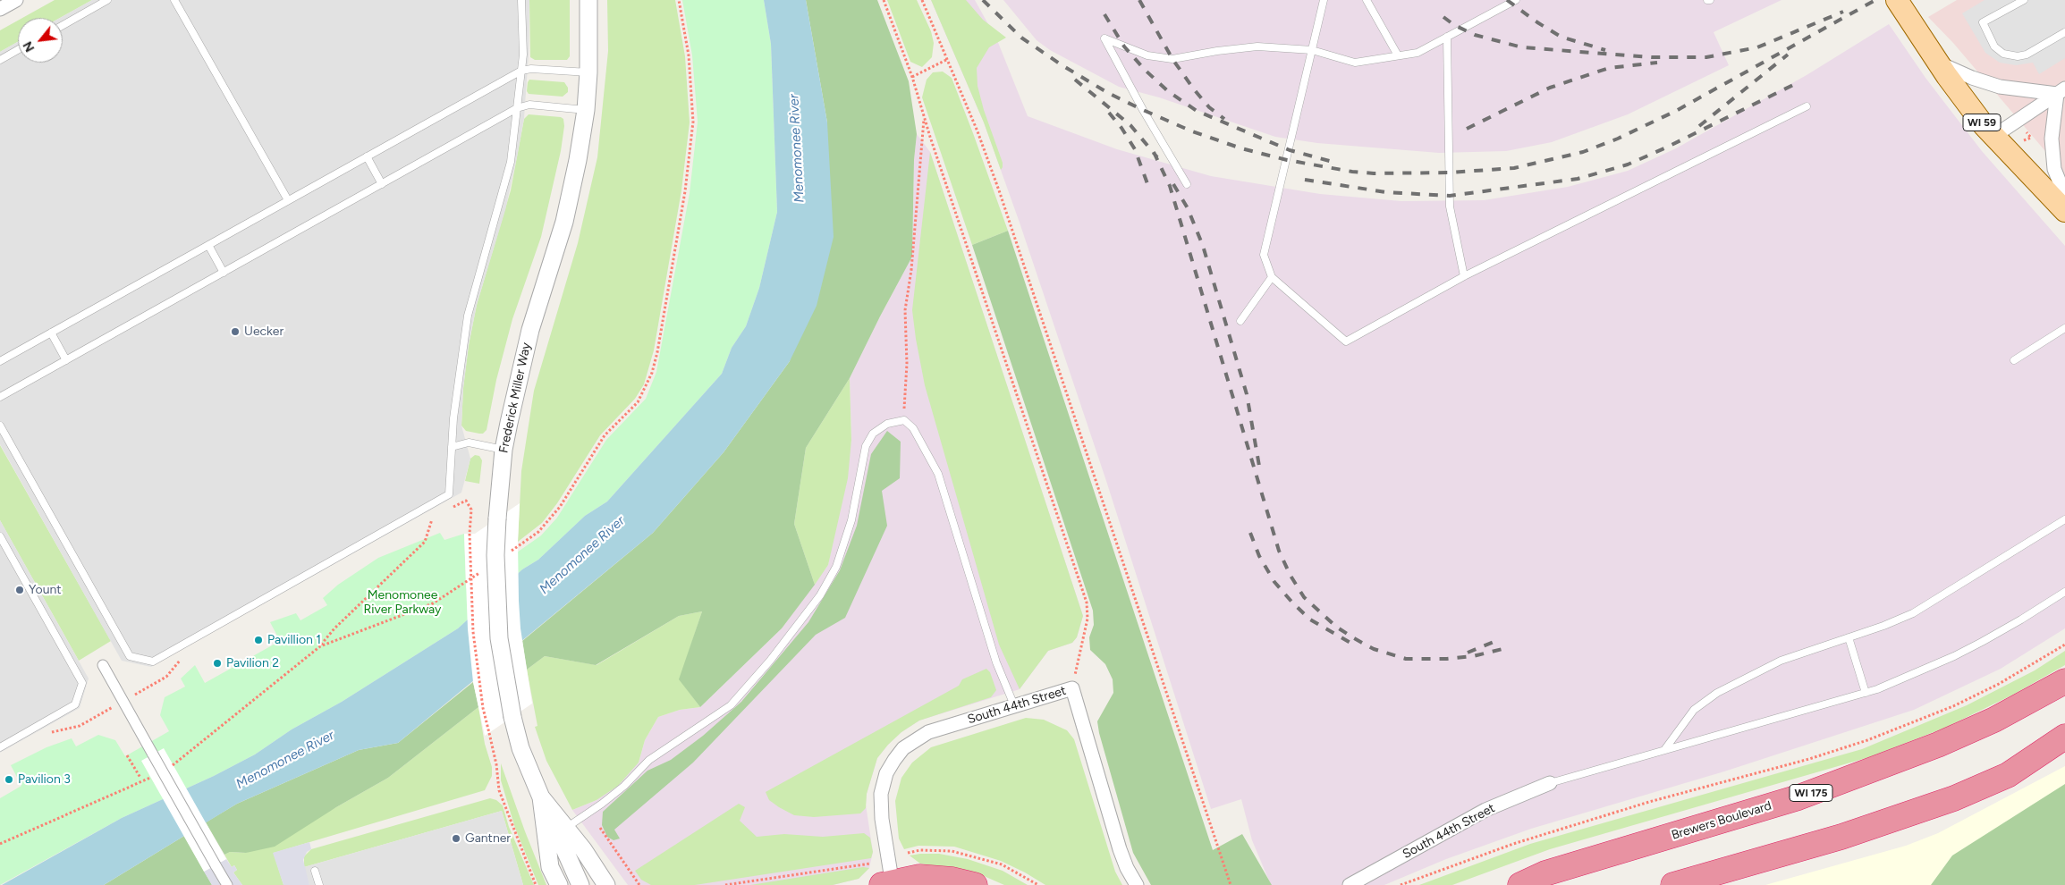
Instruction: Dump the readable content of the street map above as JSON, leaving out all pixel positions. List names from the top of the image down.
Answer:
{
  "streets": {
    "highway": ["WI 175", "Brewers Boulevard"],
    "main road": ["WI 59"],
    "street": ["Frederick Miller Way", "South 44th Street"]
  },
  "water": ["Menomonee River"],
  "parks": ["Menomonee River Parkway"],
  "places": [
    "Uecker",
    "Yount",
    "Pavillion 1",
    "Pavilion 2",
    "Pavilion 3",
    "Gantner"
  ],
  "north": "bottom left"
}
